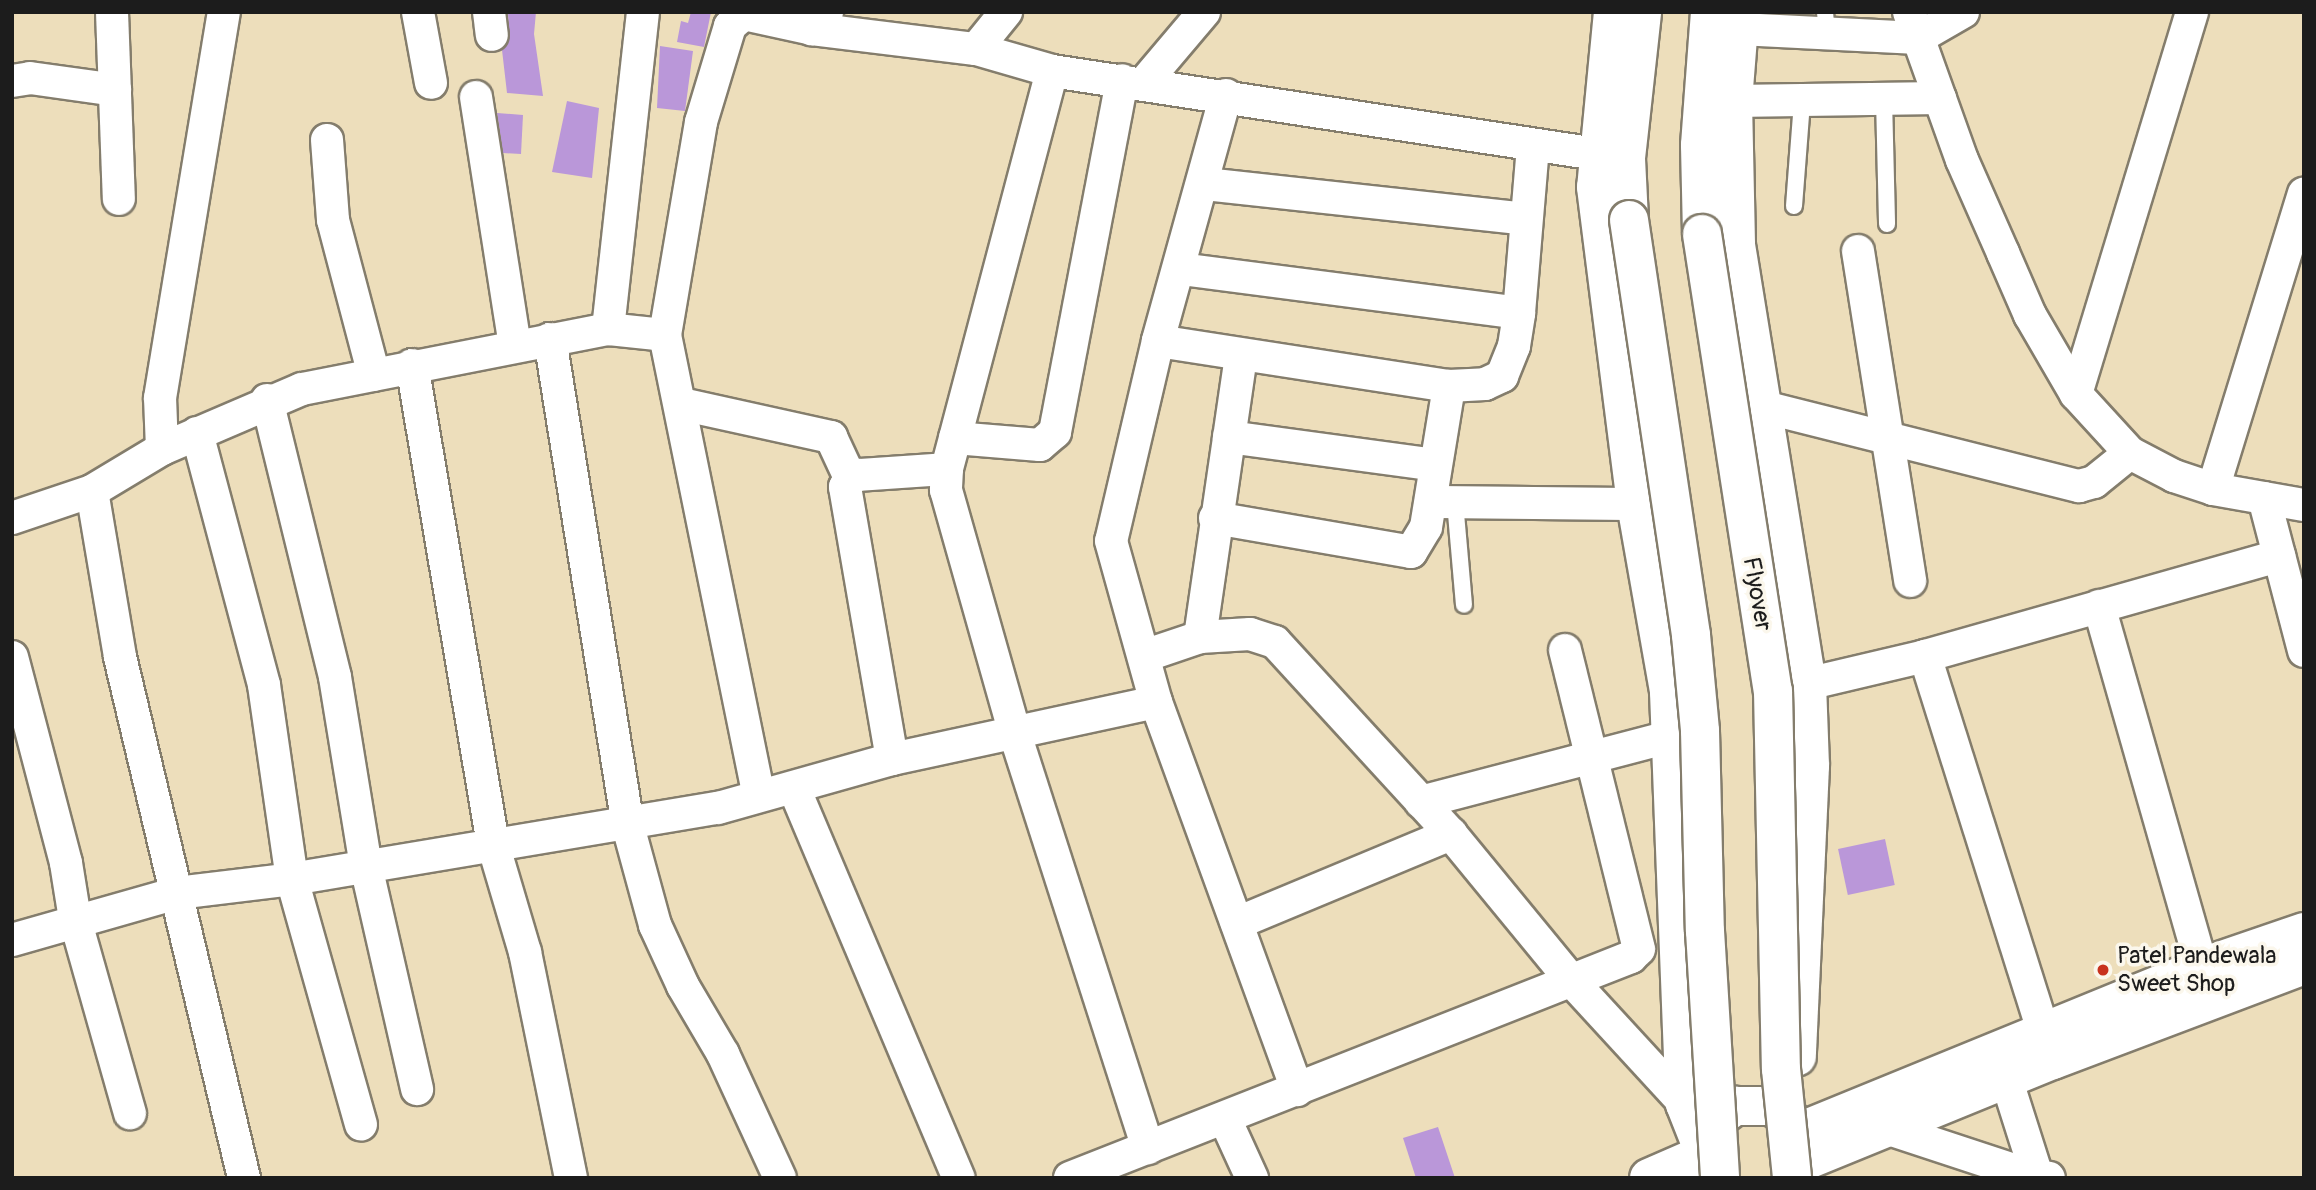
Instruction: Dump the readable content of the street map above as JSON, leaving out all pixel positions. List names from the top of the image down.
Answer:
{
  "streets": {
    "main road": ["Flyover"]
  },
  "places": ["Patel Pandewala Sweet Shop"]
}
